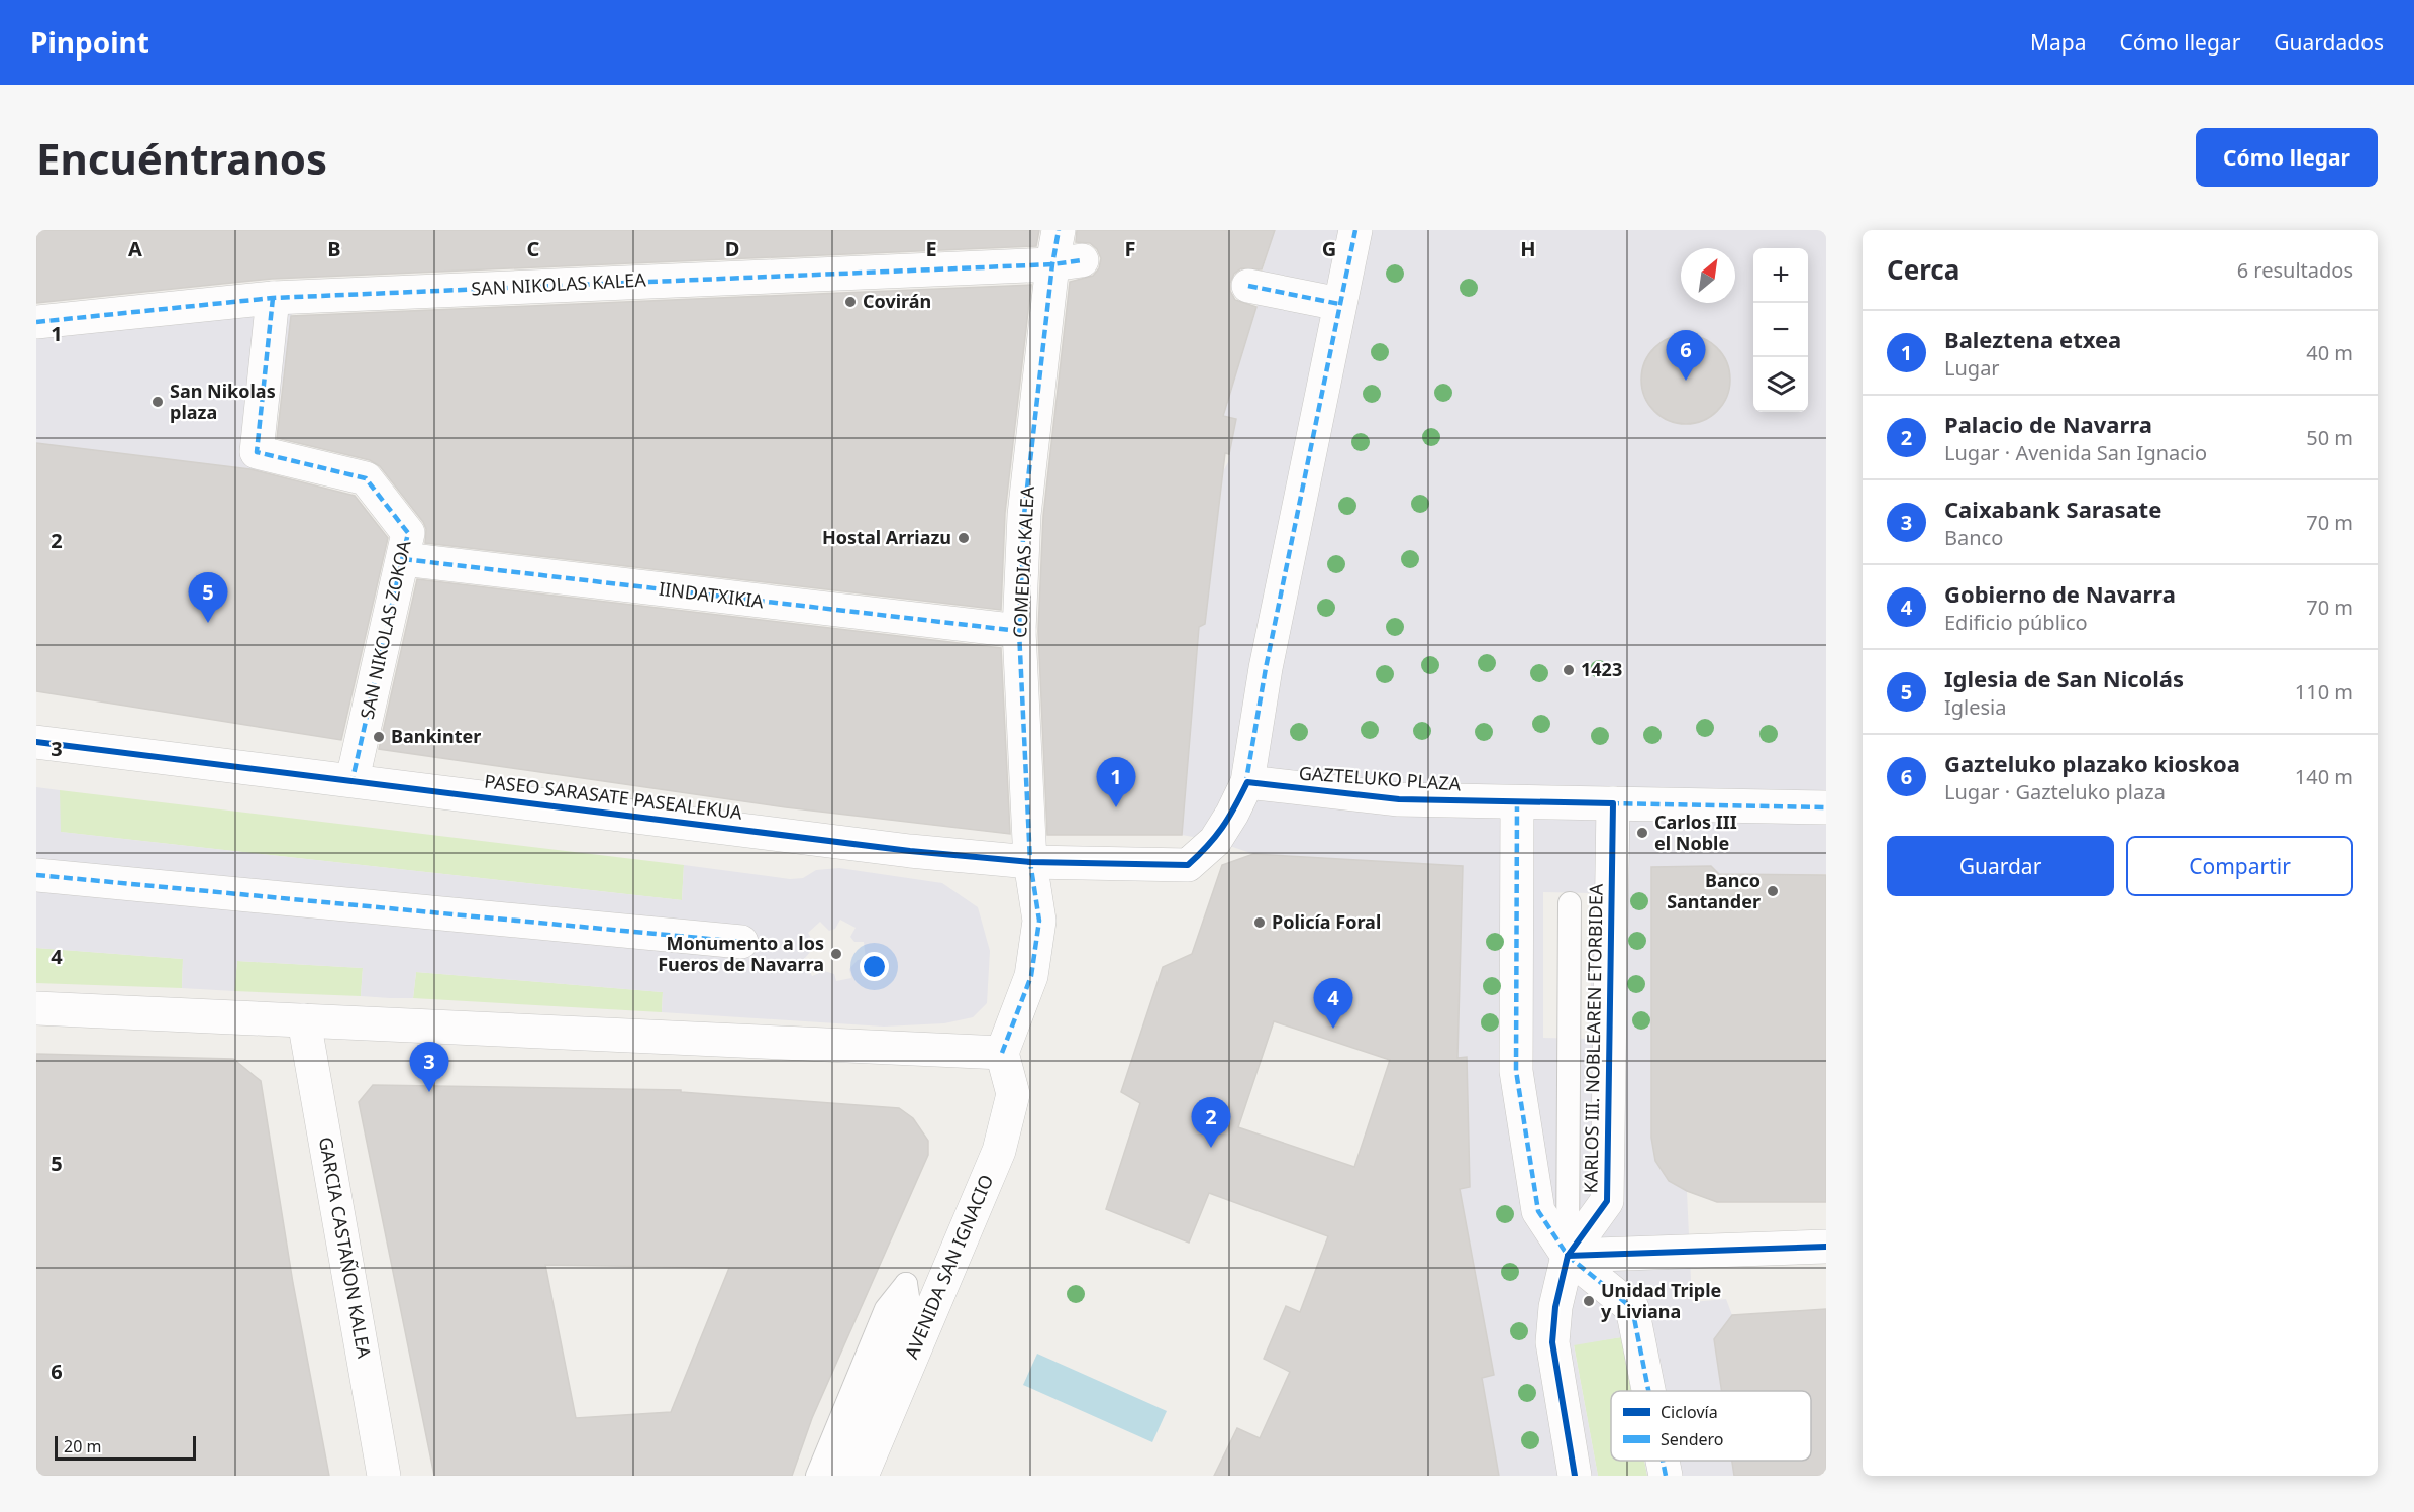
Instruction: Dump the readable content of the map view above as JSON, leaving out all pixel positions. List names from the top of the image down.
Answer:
{
  "streets": {
    "street": [
      "SAN NIKOLAS KALEA",
      "COMEDIAS KALEA",
      "IINDATXIKIA",
      "SAN NIKOLAS ZOKOA",
      "GAZTELUKO PLAZA",
      "PASEO SARASATE PASEALEKUA",
      "KARLOS III. NOBLEAREN ETORBIDEA",
      "GARCIA CASTAÑON KALEA",
      "AVENIDA SAN IGNACIO"
    ]
  },
  "crossings": [
    ["SAN NIKOLAS KALEA", "COMEDIAS KALEA"],
    ["SAN NIKOLAS KALEA", "SAN NIKOLAS ZOKOA"],
    ["COMEDIAS KALEA", "IINDATXIKIA"],
    ["COMEDIAS KALEA", "PASEO SARASATE PASEALEKUA"],
    ["IINDATXIKIA", "SAN NIKOLAS ZOKOA"],
    ["SAN NIKOLAS ZOKOA", "PASEO SARASATE PASEALEKUA"],
    ["GAZTELUKO PLAZA", "PASEO SARASATE PASEALEKUA"],
    ["GAZTELUKO PLAZA", "KARLOS III. NOBLEAREN ETORBIDEA"]
  ],
  "places": [
    "Covirán",
    "San Nikolas plaza",
    "Hostal Arriazu",
    "1423",
    "Bankinter",
    "Carlos III el Noble",
    "Banco Santander",
    "Policía Foral",
    "Monumento a los Fueros de Navarra",
    "Unidad Triple y Liviana"
  ],
  "legend": ["Ciclovía", "Sendero"],
  "scale_bar": "20 m",
  "north": "top right",
  "page": {
    "header": "Pinpoint",
    "nav": ["Mapa", "Cómo llegar", "Guardados"],
    "buttons": [
      "Cómo llegar",
      ["Guardar", "Compartir"]
    ],
    "title": "Encuéntranos",
    "heading": ["Cerca", "6 resultados"],
    "map_buttons": ["+", "−"],
    "list": [
      {
        "mark": "1",
        "name": "Baleztena etxea",
        "note": "Lugar",
        "value": "40 m"
      },
      {
        "mark": "2",
        "name": "Palacio de Navarra",
        "note": "Lugar · Avenida San Ignacio",
        "value": "50 m"
      },
      {
        "mark": "3",
        "name": "Caixabank Sarasate",
        "note": "Banco",
        "value": "70 m"
      },
      {
        "mark": "4",
        "name": "Gobierno de Navarra",
        "note": "Edificio público",
        "value": "70 m"
      },
      {
        "mark": "5",
        "name": "Iglesia de San Nicolás",
        "note": "Iglesia",
        "value": "110 m"
      },
      {
        "mark": "6",
        "name": "Gazteluko plazako kioskoa",
        "note": "Lugar · Gazteluko plaza",
        "value": "140 m"
      }
    ],
    "pins": [
      "6",
      "5",
      "1",
      "4",
      "3",
      "2"
    ],
    "scale": "20 m"
  },
  "grid": {
    "columns": [
      "A",
      "B",
      "C",
      "D",
      "E",
      "F",
      "G",
      "H"
    ],
    "rows": [
      "1",
      "2",
      "3",
      "4",
      "5",
      "6"
    ]
  }
}
